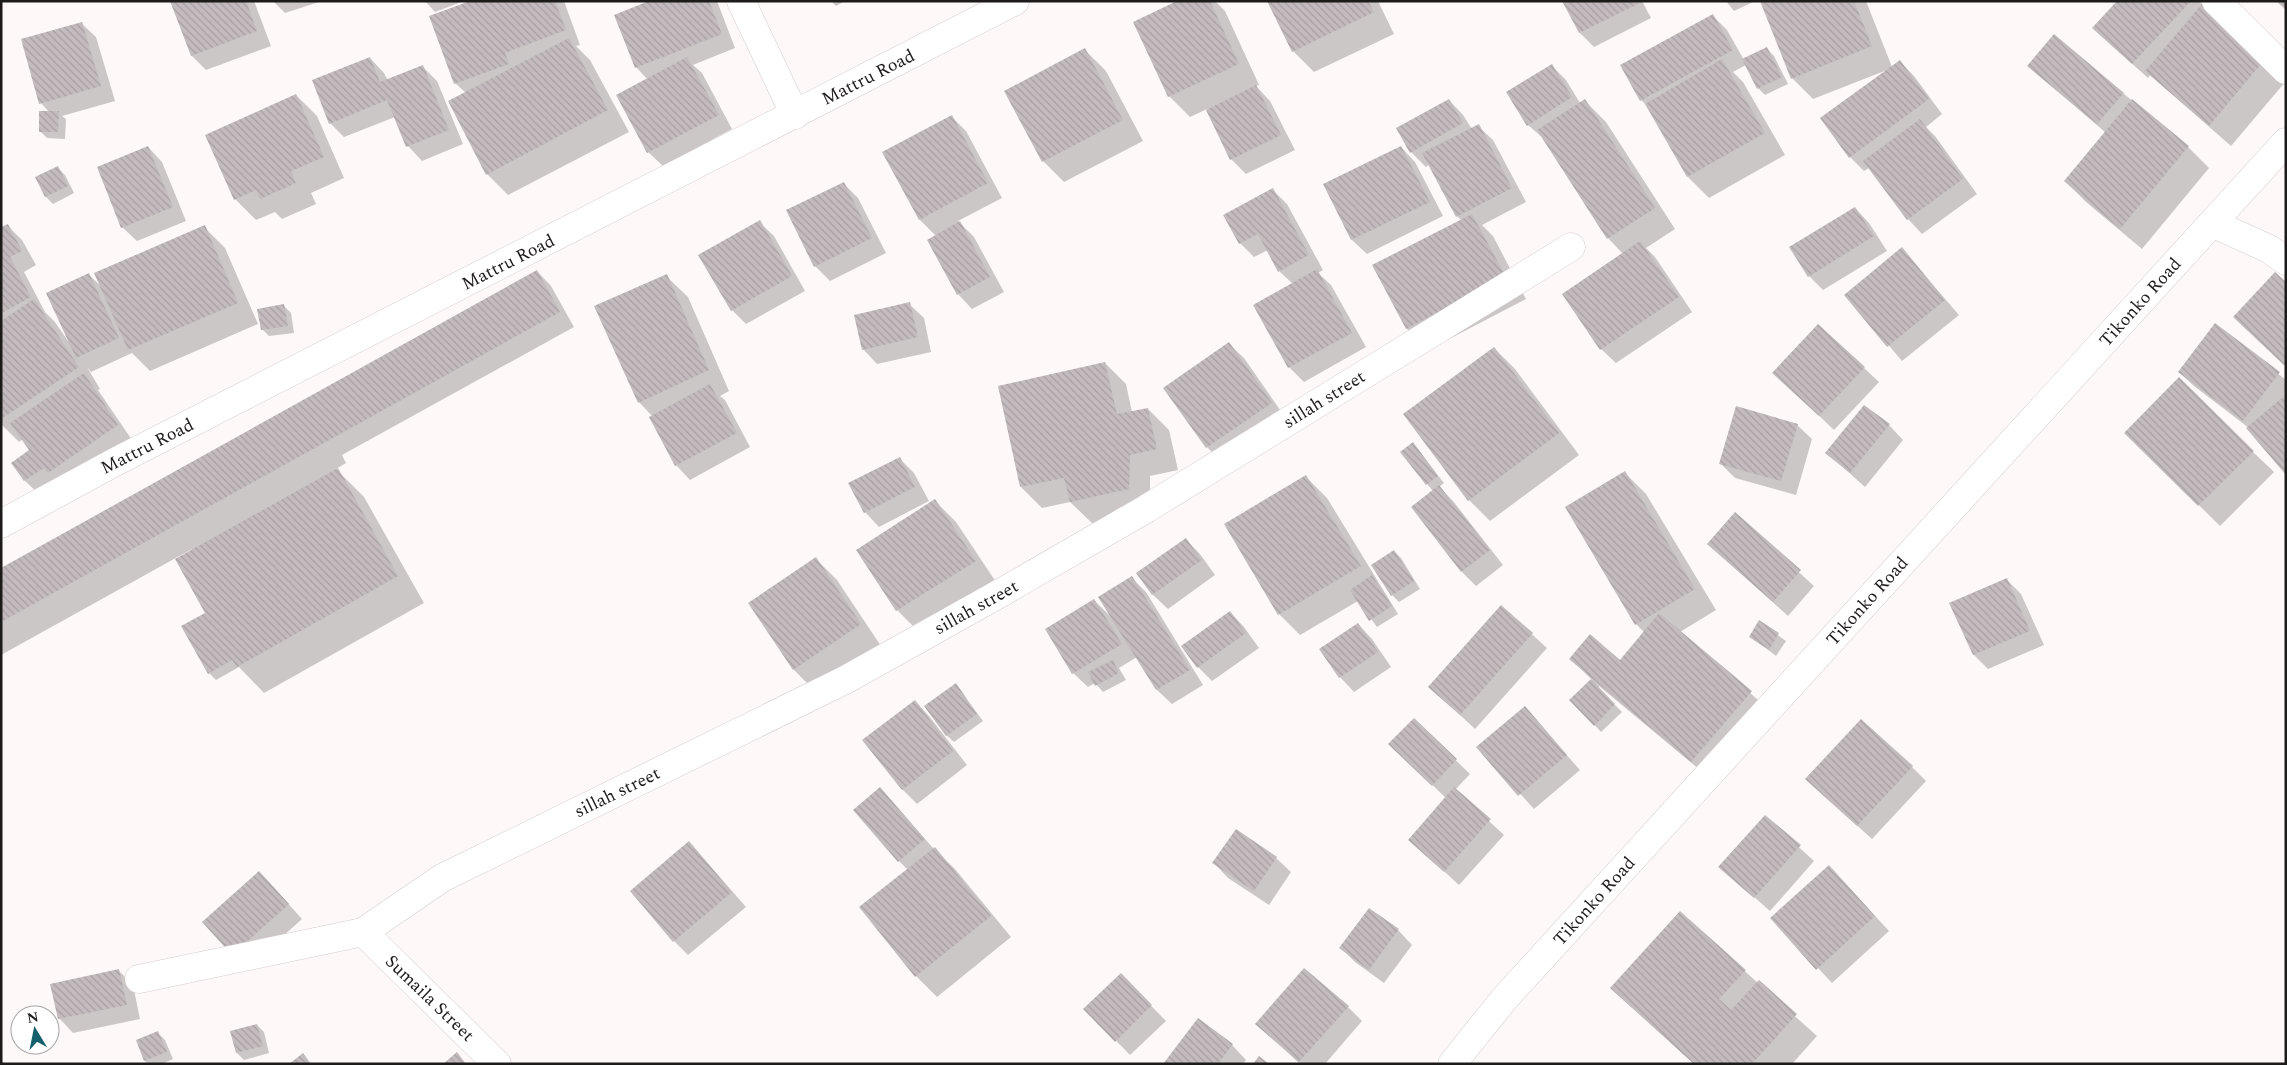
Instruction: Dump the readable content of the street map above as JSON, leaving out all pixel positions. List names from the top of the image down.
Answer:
{
  "streets": {
    "street": [
      "Mattru Road",
      "Tikonko Road",
      "sillah street",
      "Sumaila Street"
    ]
  },
  "crossings": [
    ["sillah street", "Sumaila Street"]
  ],
  "north": "top"
}
